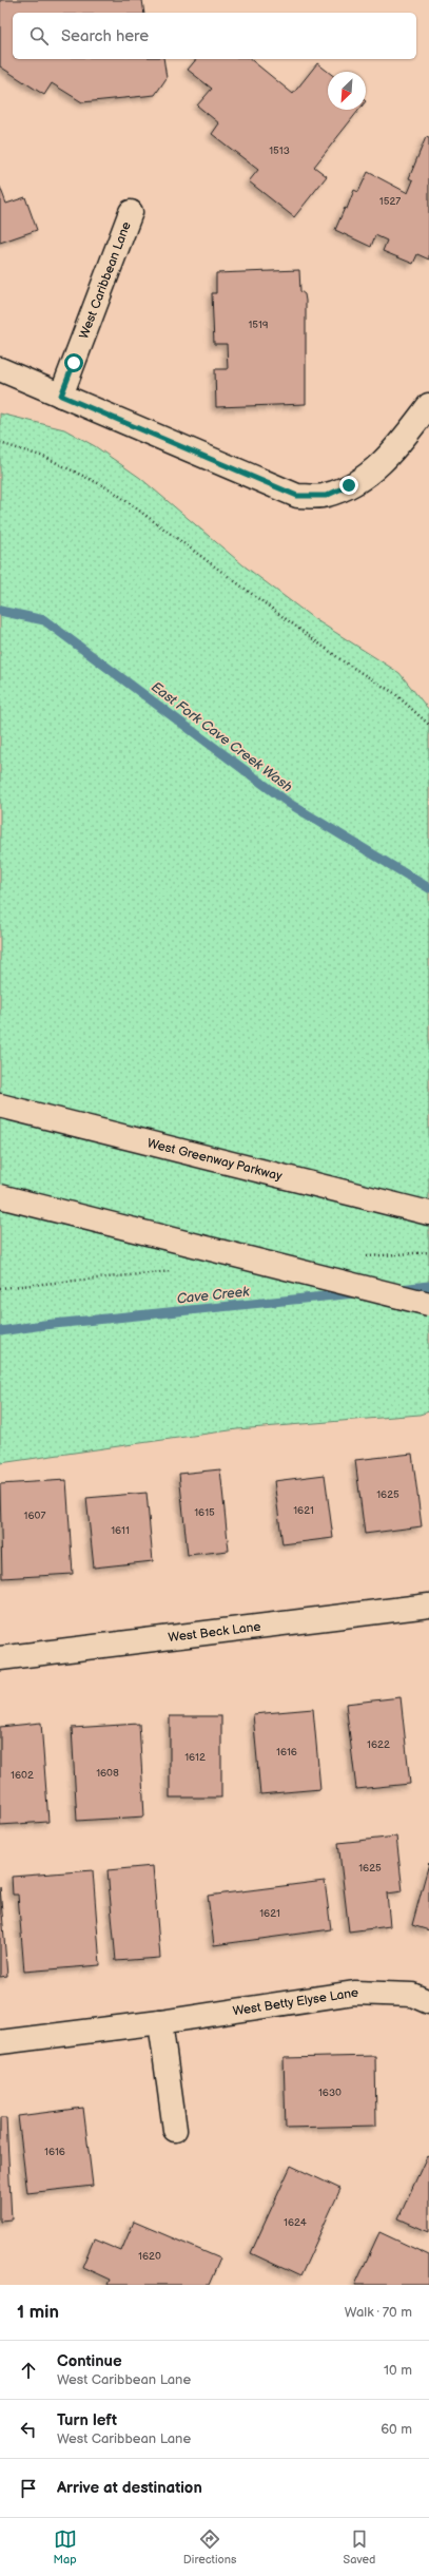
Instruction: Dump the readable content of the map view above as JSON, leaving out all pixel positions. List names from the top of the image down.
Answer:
{
  "streets": {
    "street": [
      "West Caribbean Lane",
      "West Greenway Parkway",
      "West Beck Lane",
      "West Betty Elyse Lane"
    ]
  },
  "water": ["East Fork Cave Creek Wash", "Cave Creek"],
  "house_numbers": [
    "1513",
    "1527",
    "1519",
    "1625",
    "1621",
    "1615",
    "1607",
    "1611",
    "1622",
    "1616",
    "1612",
    "1608",
    "1602",
    "1625",
    "1621",
    "1630",
    "1616",
    "1624",
    "1620"
  ],
  "north": "bottom left",
  "page": {
    "search": "Search here",
    "heading": ["1 min", "Walk · 70 m"],
    "list": [
      ["Continue", "West Caribbean Lane", "10 m"],
      ["Turn left", "West Caribbean Lane", "60 m"],
      "Arrive at destination"
    ],
    "nav": ["Map", "Directions", "Saved"]
  }
}
